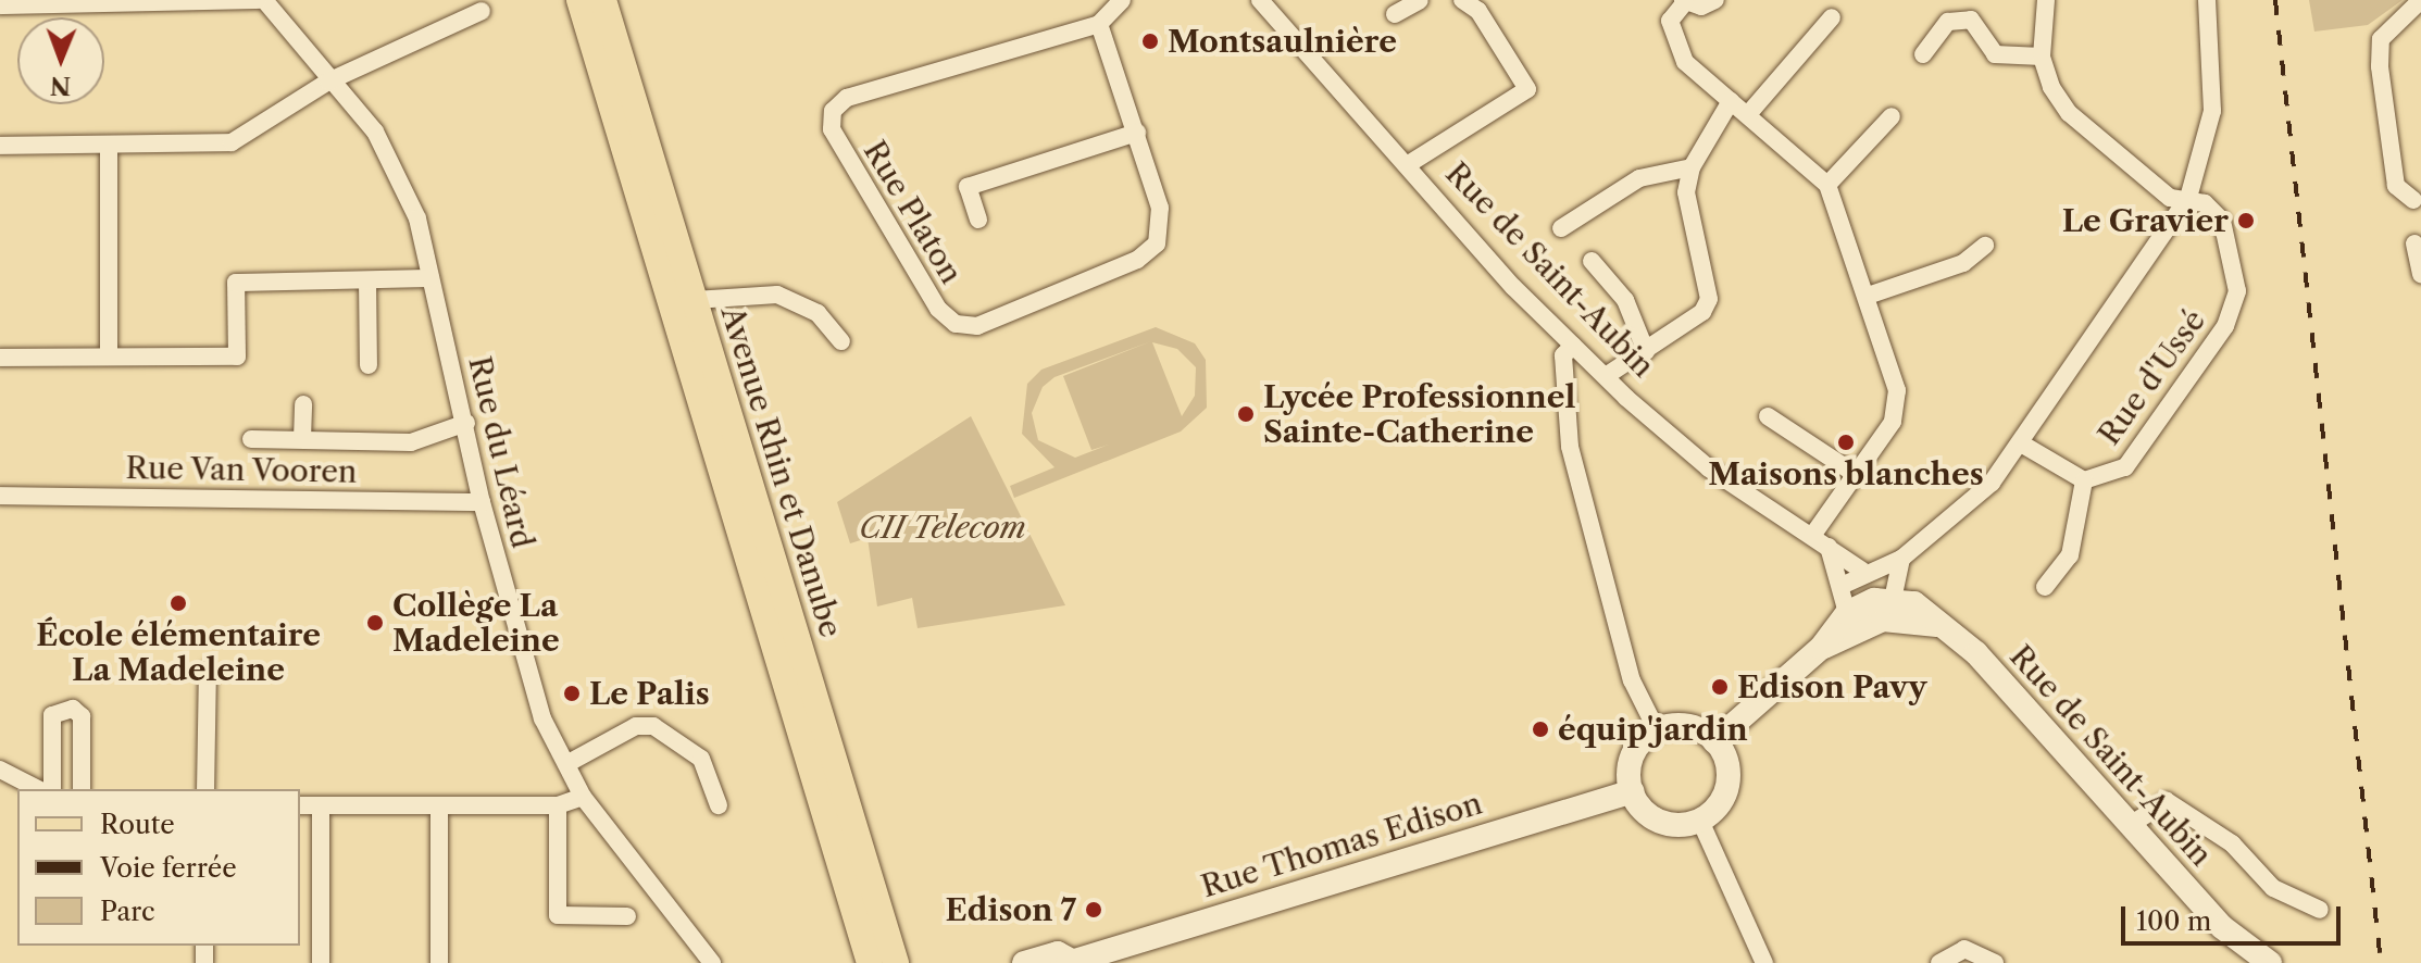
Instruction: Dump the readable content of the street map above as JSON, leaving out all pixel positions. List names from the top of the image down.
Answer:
{
  "streets": {
    "main road": ["Avenue Rhin et Danube"],
    "street": [
      "Rue Platon",
      "Rue de Saint-Aubin",
      "Rue d'Ussé",
      "Rue du Léard",
      "Rue Van Vooren",
      "Rue Thomas Edison"
    ]
  },
  "crossings": [
    ["Rue du Léard", "Rue Van Vooren"]
  ],
  "parks": ["CII Telecom"],
  "places": [
    "Montsaulnière",
    "Le Gravier",
    "Lycée Professionnel Sainte-Catherine",
    "Maisons blanches",
    "École élémentaire La Madeleine",
    "Collège La Madeleine",
    "Edison Pavy",
    "Le Palis",
    "équip'jardin",
    "Edison 7"
  ],
  "legend": ["Route", "Voie ferrée", "Parc"],
  "scale_bar": "100 m",
  "north": "bottom"
}
